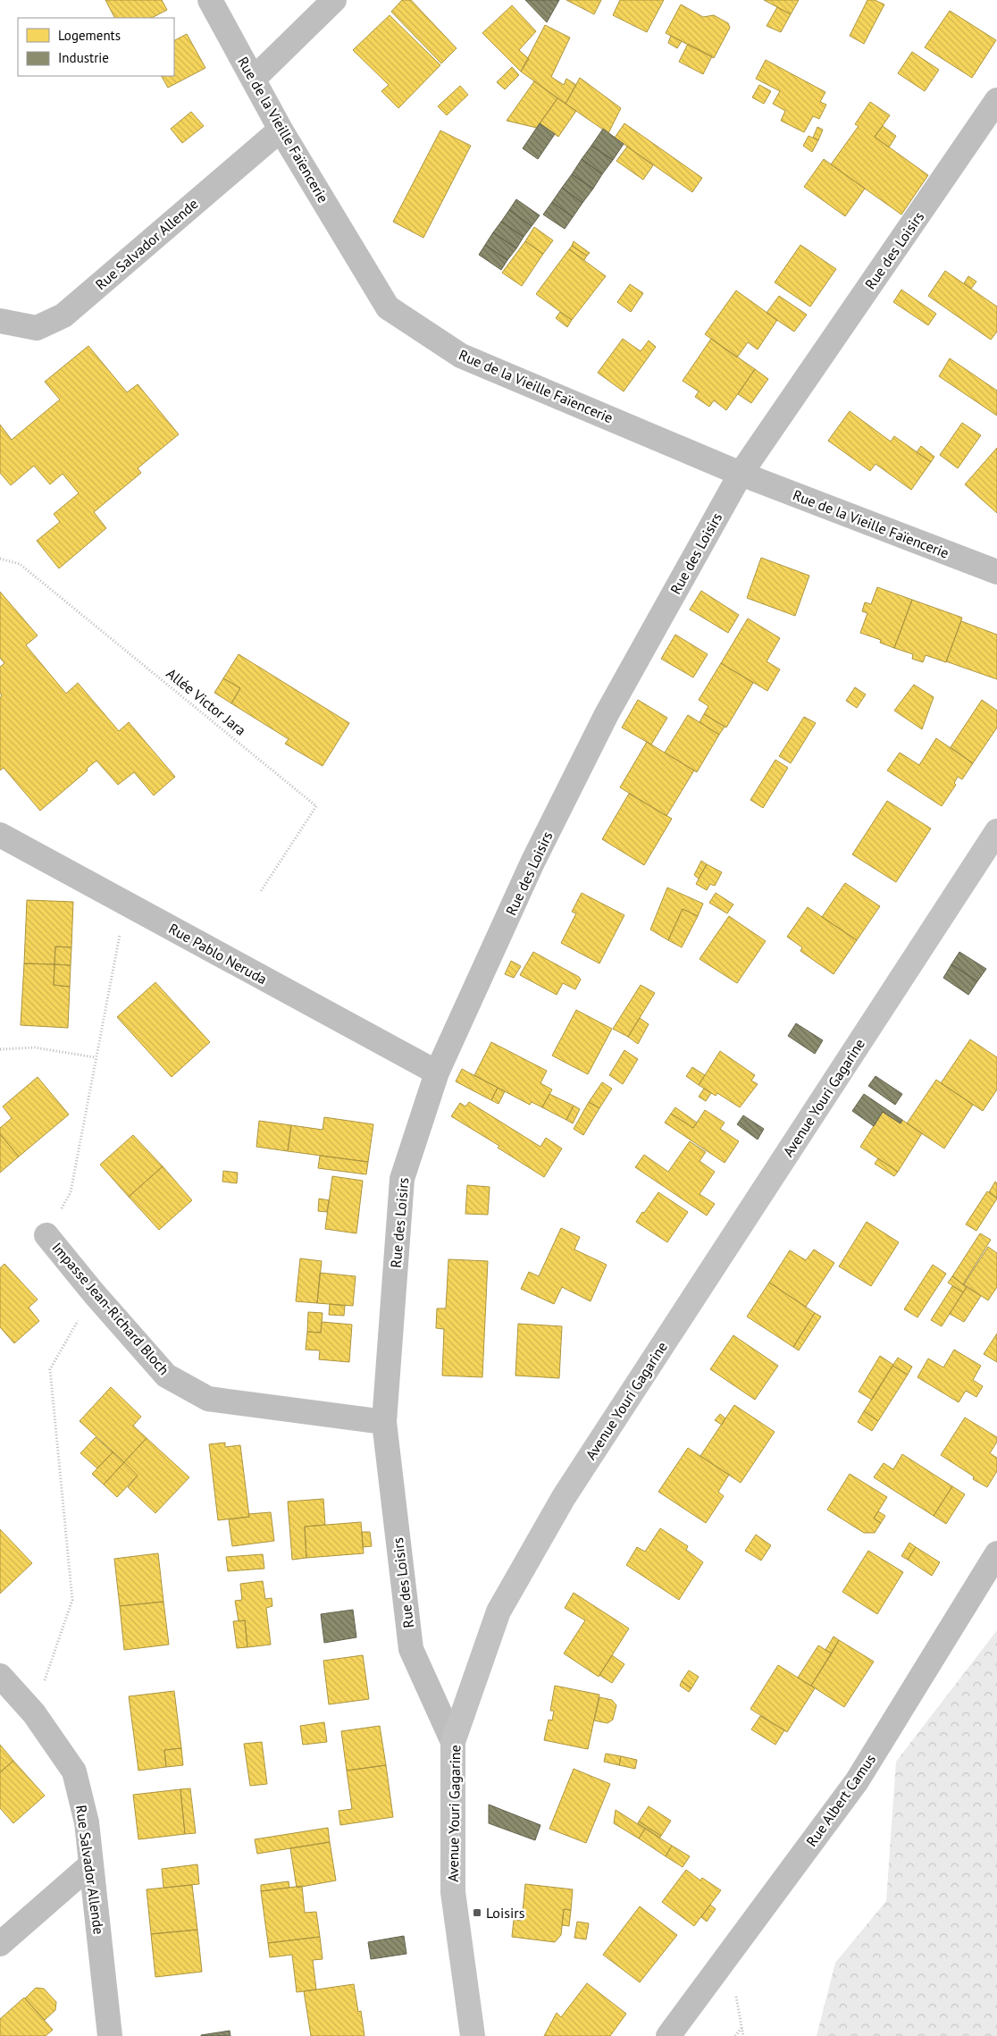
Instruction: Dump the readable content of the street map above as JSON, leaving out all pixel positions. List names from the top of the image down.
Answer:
{
  "streets": {
    "street": [
      "Rue de la Vieille Faïencerie",
      "Rue Salvador Allende",
      "Rue des Loisirs",
      "Rue Pablo Neruda",
      "Avenue Youri Gagarine",
      "Impasse Jean-Richard Bloch",
      "Rue Albert Camus"
    ],
    "path": ["Allée Victor Jara"]
  },
  "crossings": [
    ["Rue de la Vieille Faïencerie", "Rue Salvador Allende"],
    ["Rue de la Vieille Faïencerie", "Rue des Loisirs"],
    ["Rue des Loisirs", "Rue Pablo Neruda"],
    ["Rue des Loisirs", "Avenue Youri Gagarine"],
    ["Rue des Loisirs", "Impasse Jean-Richard Bloch"]
  ],
  "places": {
    "transit": ["Loisirs"]
  },
  "legend": ["Logements", "Industrie"]
}
